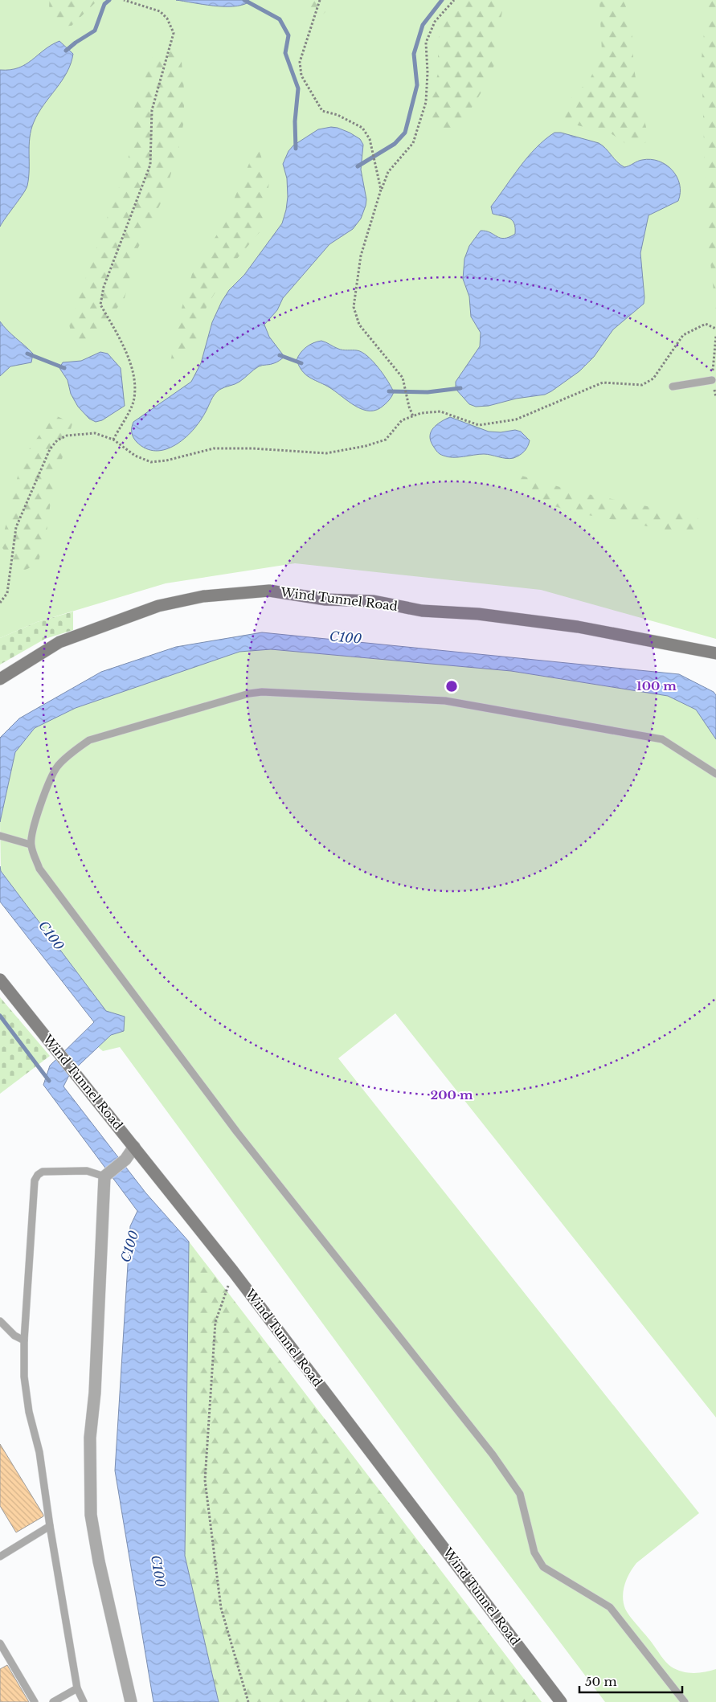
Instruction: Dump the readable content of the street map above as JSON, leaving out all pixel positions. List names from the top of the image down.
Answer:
{
  "streets": {
    "street": ["Wind Tunnel Road"]
  },
  "water": ["C100"],
  "scale_bar": "50 m",
  "rings": ["100 m", "200 m"]
}
